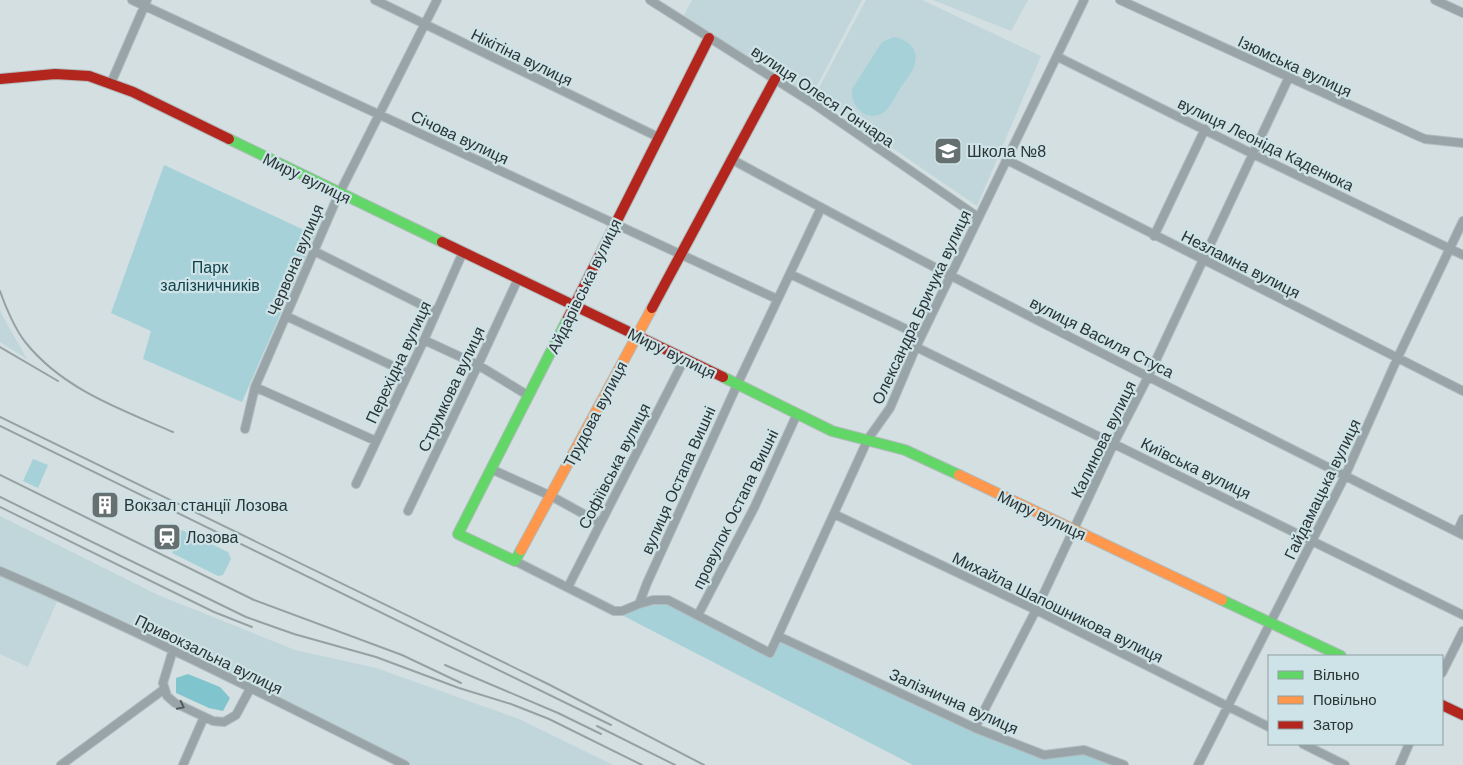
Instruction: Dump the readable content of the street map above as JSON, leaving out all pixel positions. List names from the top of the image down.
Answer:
{
  "streets": {
    "main road": ["Миру вулиця", "Айдарівська вулиця", "Трудова вулиця"],
    "street": [
      "Нікітіна вулиця",
      "Ізюмська вулиця",
      "вулиця Олеся Гончара",
      "Січова вулиця",
      "вулиця Леоніда Каденюка",
      "Червона вулиця",
      "Незламна вулиця",
      "Олександра Бричука вулиця",
      "вулиця Василя Стуса",
      "Перехідна вулиця",
      "Струмкова вулиця",
      "Калинова вулиця",
      "Софіївська вулиця",
      "Київська вулиця",
      "вулиця Остапа Вишні",
      "Гайдамацька вулиця",
      "провулок Остапа Вишні",
      "Михайла Шапошникова вулиця",
      "Привокзальна вулиця",
      "Залізнична вулиця"
    ]
  },
  "crossings": [
    ["Нікітіна вулиця", "Червона вулиця"],
    ["Нікітіна вулиця", "Айдарівська вулиця"],
    ["Ізюмська вулиця", "Калинова вулиця"],
    ["вулиця Олеся Гончара", "Айдарівська вулиця"],
    ["вулиця Олеся Гончара", "Олександра Бричука вулиця"],
    ["вулиця Олеся Гончара", "Трудова вулиця"],
    ["Січова вулиця", "Червона вулиця"],
    ["Січова вулиця", "Айдарівська вулиця"],
    ["Січова вулиця", "Трудова вулиця"],
    ["Січова вулиця", "вулиця Остапа Вишні"],
    ["вулиця Леоніда Каденюка", "Олександра Бричука вулиця"],
    ["вулиця Леоніда Каденюка", "Калинова вулиця"],
    ["вулиця Леоніда Каденюка", "Гайдамацька вулиця"],
    ["Миру вулиця", "Червона вулиця"],
    ["Миру вулиця", "Айдарівська вулиця"],
    ["Миру вулиця", "Олександра Бричука вулиця"],
    ["Миру вулиця", "Перехідна вулиця"],
    ["Миру вулиця", "Струмкова вулиця"],
    ["Миру вулиця", "Трудова вулиця"],
    ["Миру вулиця", "Калинова вулиця"],
    ["Миру вулиця", "Софіївська вулиця"],
    ["Миру вулиця", "вулиця Остапа Вишні"],
    ["Миру вулиця", "Гайдамацька вулиця"],
    ["Миру вулиця", "провулок Остапа Вишні"],
    ["Незламна вулиця", "Олександра Бричука вулиця"],
    ["Незламна вулиця", "Калинова вулиця"],
    ["Незламна вулиця", "Гайдамацька вулиця"],
    ["Айдарівська вулиця", "Трудова вулиця"],
    ["Олександра Бричука вулиця", "вулиця Василя Стуса"],
    ["Олександра Бричука вулиця", "Київська вулиця"],
    ["Олександра Бричука вулиця", "провулок Остапа Вишні"],
    ["Олександра Бричука вулиця", "Михайла Шапошникова вулиця"],
    ["Олександра Бричука вулиця", "Залізнична вулиця"],
    ["вулиця Василя Стуса", "Трудова вулиця"],
    ["вулиця Василя Стуса", "Калинова вулиця"],
    ["вулиця Василя Стуса", "вулиця Остапа Вишні"],
    ["вулиця Василя Стуса", "Гайдамацька вулиця"],
    ["Калинова вулиця", "Київська вулиця"],
    ["Калинова вулиця", "Михайла Шапошникова вулиця"],
    ["Калинова вулиця", "Залізнична вулиця"],
    ["Київська вулиця", "Гайдамацька вулиця"],
    ["Гайдамацька вулиця", "Михайла Шапошникова вулиця"]
  ],
  "parks": ["Парк залізничників"],
  "places": {
    "school or university": ["Школа №8"],
    "building": ["Вокзал станції Лозова"],
    "station": ["Лозова"]
  },
  "legend": ["Вільно", "Повільно", "Затор"]
}
